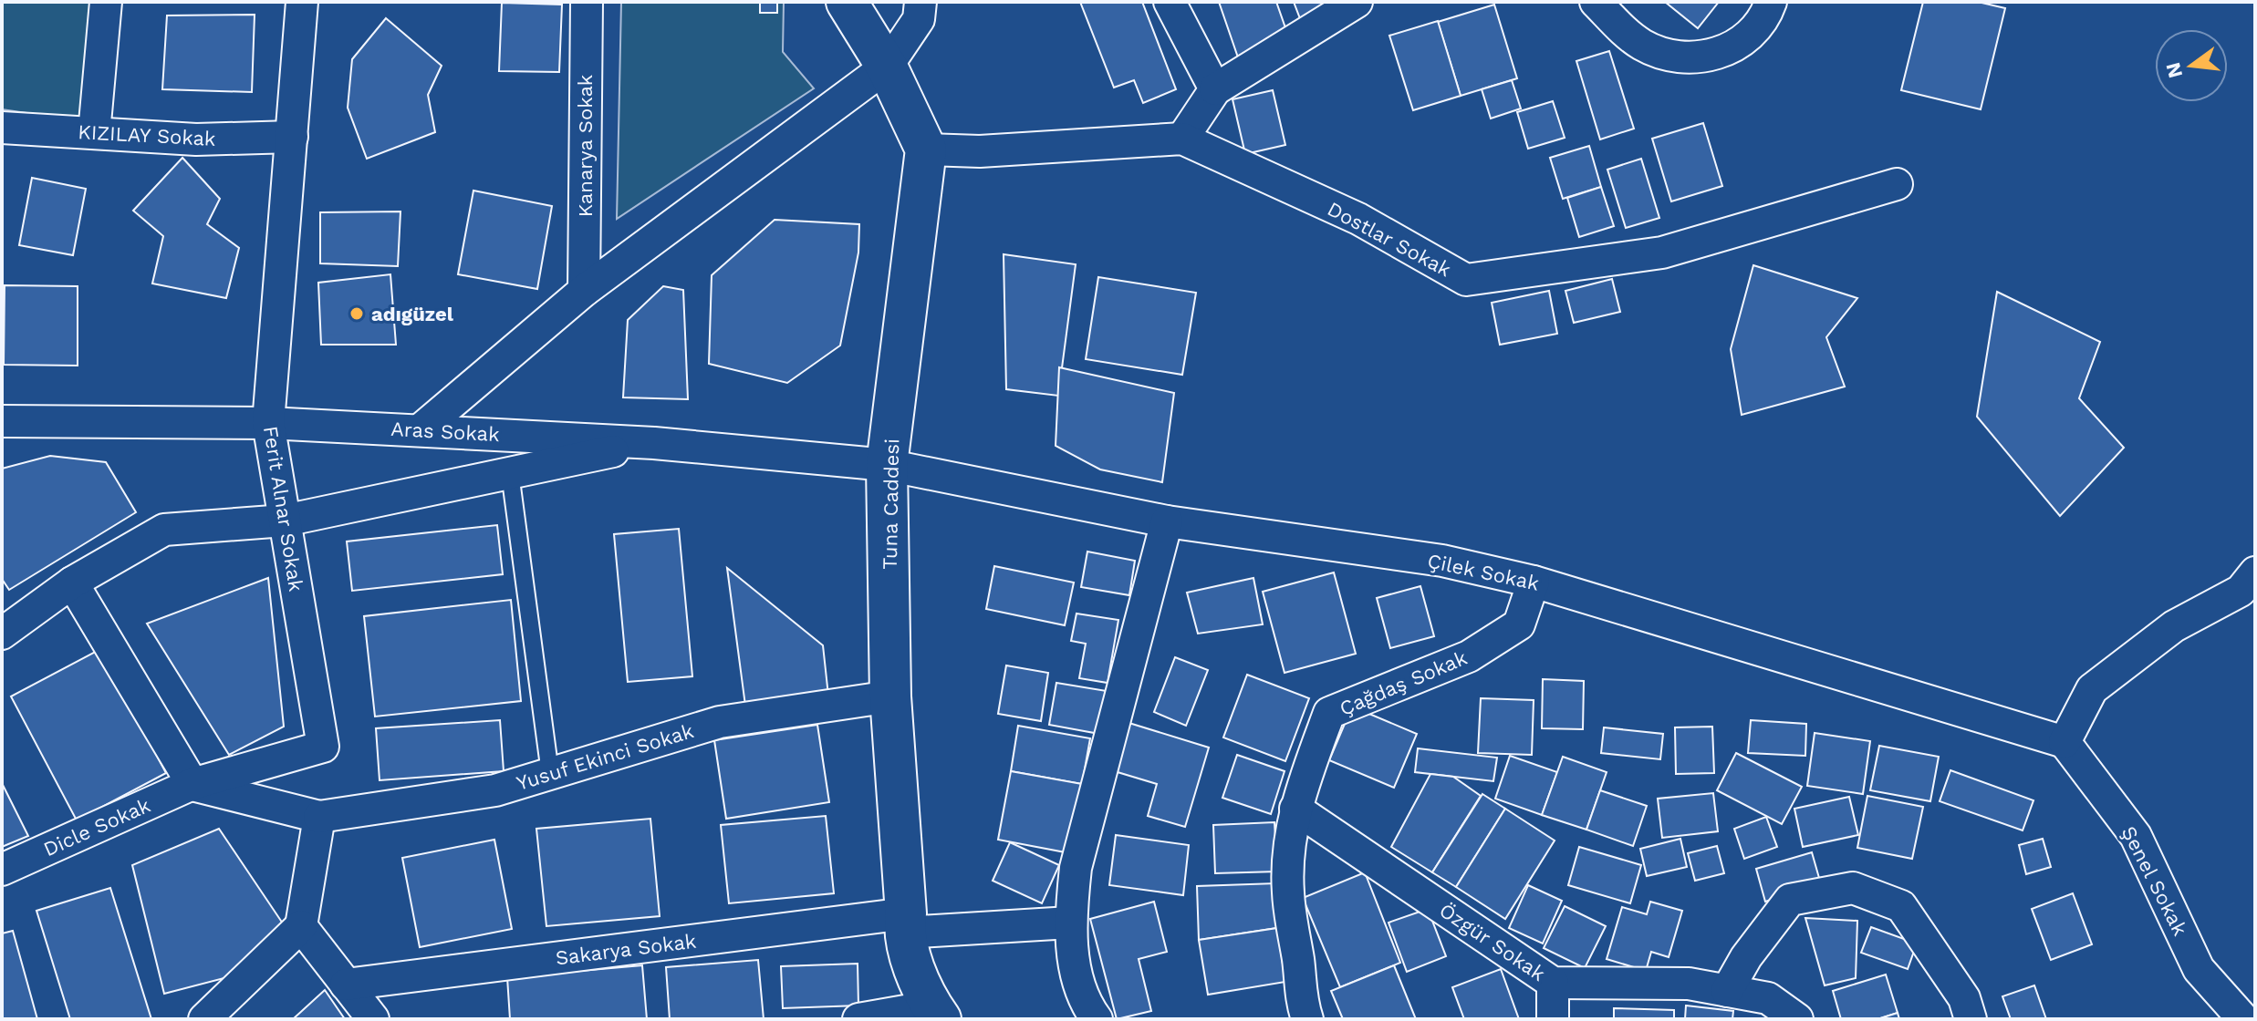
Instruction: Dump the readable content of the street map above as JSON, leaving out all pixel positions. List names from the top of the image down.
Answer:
{
  "streets": {
    "street": [
      "KIZILAY Sokak",
      "Kanarya Sokak",
      "Dostlar Sokak",
      "Aras Sokak",
      "Tuna Caddesi",
      "Ferit Alnar Sokak",
      "Çilek Sokak",
      "Çağdaş Sokak",
      "Yusuf Ekinci Sokak",
      "Dicle Sokak",
      "Şenel Sokak",
      "Özgür Sokak",
      "Sakarya Sokak"
    ]
  },
  "crossings": [
    ["KIZILAY Sokak", "Ferit Alnar Sokak"],
    ["Dostlar Sokak", "Tuna Caddesi"],
    ["Aras Sokak", "Tuna Caddesi"],
    ["Aras Sokak", "Ferit Alnar Sokak"],
    ["Aras Sokak", "Çilek Sokak"],
    ["Tuna Caddesi", "Çilek Sokak"],
    ["Tuna Caddesi", "Yusuf Ekinci Sokak"],
    ["Tuna Caddesi", "Sakarya Sokak"],
    ["Ferit Alnar Sokak", "Dicle Sokak"],
    ["Çilek Sokak", "Çağdaş Sokak"],
    ["Çilek Sokak", "Şenel Sokak"],
    ["Çağdaş Sokak", "Özgür Sokak"]
  ],
  "places": ["adıgüzel"],
  "north": "left"
}
